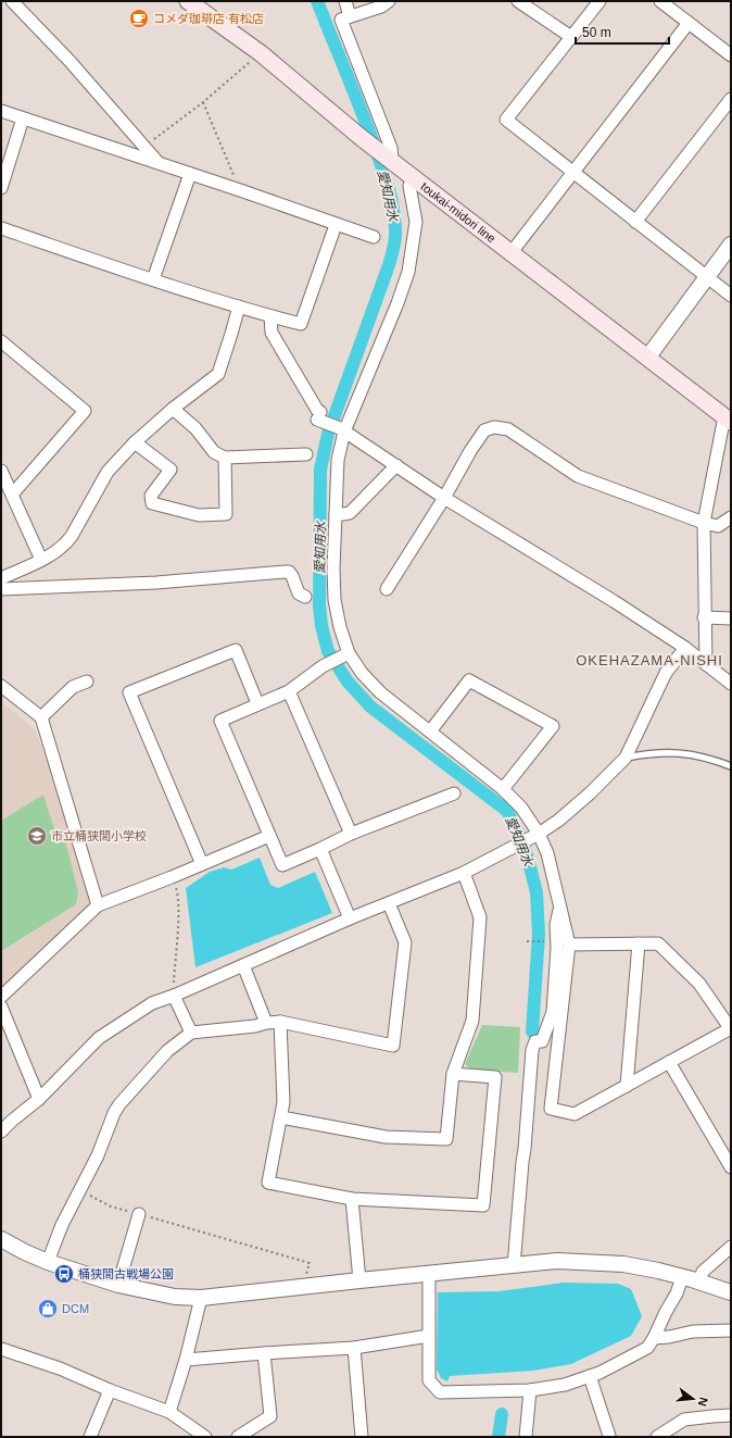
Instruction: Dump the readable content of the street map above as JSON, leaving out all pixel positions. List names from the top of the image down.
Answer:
{
  "streets": {
    "main road": ["toukai-midori line"]
  },
  "districts": ["OKEHAZAMA-NISHI"],
  "water": ["愛知用水"],
  "places": {
    "cafe": ["コメダ珈琲店 有松店"],
    "school or university": ["市立桶狭間小学校"],
    "bus stop": ["桶狭間古戦場公園"],
    "shop": ["DCM"]
  },
  "scale_bar": "50 m",
  "north": "right"
}
